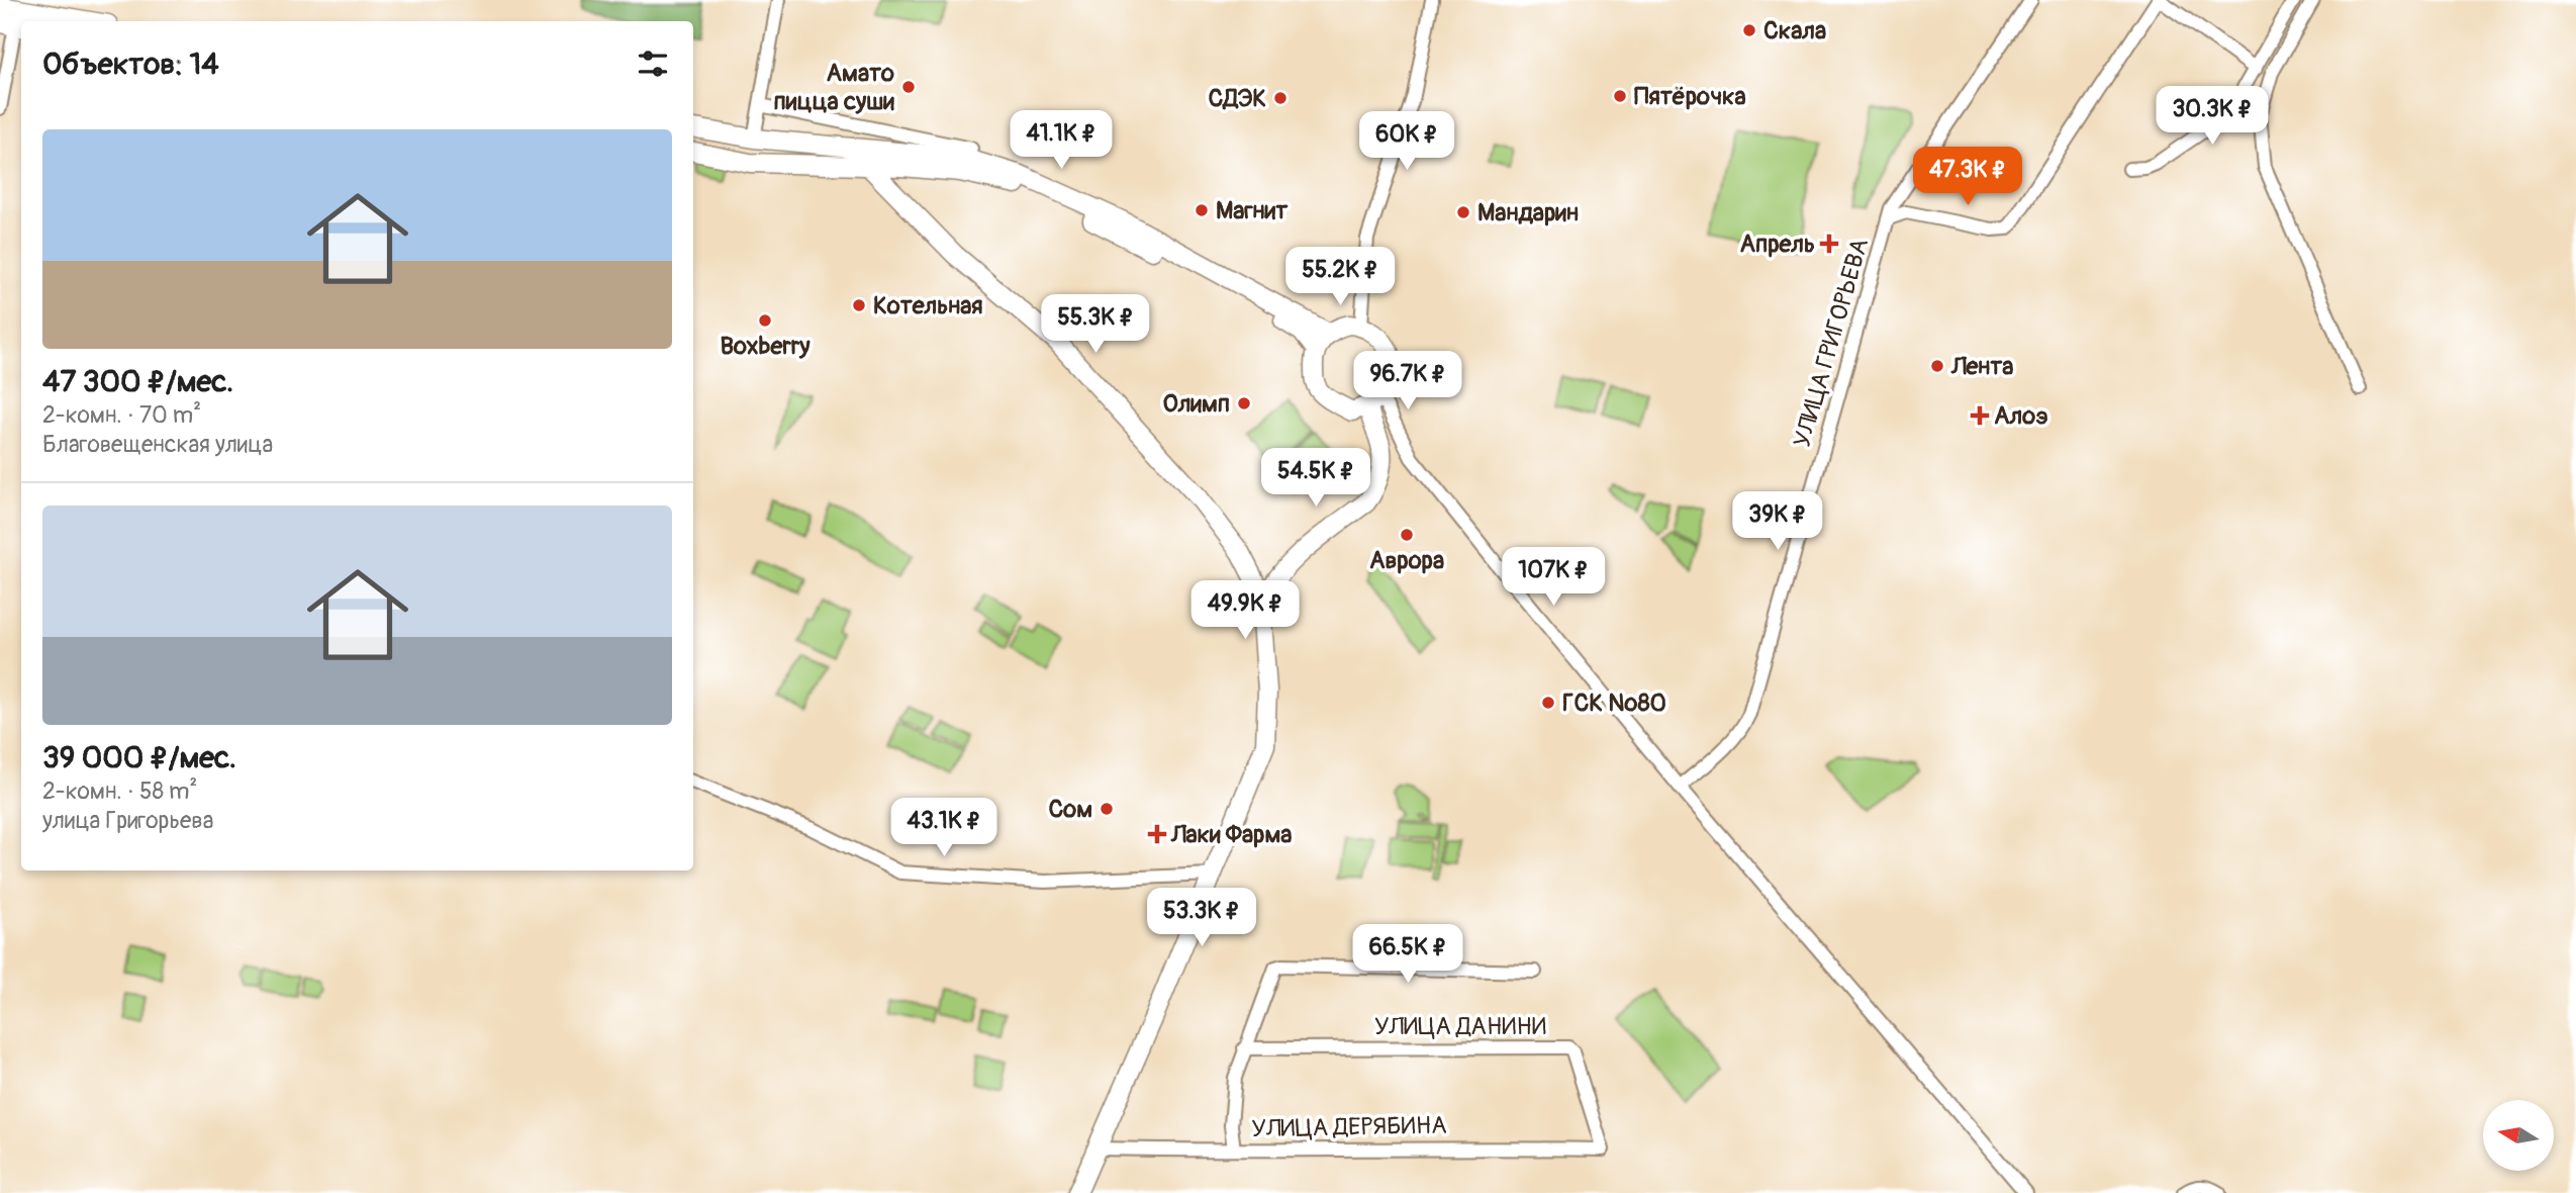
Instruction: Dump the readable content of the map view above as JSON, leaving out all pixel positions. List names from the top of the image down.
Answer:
{
  "streets": {
    "street": ["УЛИЦА ГРИГОРЬЕВА", "УЛИЦА ДАНИНИ", "УЛИЦА ДЕРЯБИНА"]
  },
  "crossings": [
    ["УЛИЦА ДАНИНИ", "УЛИЦА ДЕРЯБИНА"]
  ],
  "places": {
    "other": [
      "Скала",
      "Амато пицца суши",
      "Пятёрочка",
      "СДЭК",
      "Магнит",
      "Мандарин",
      "Котельная",
      "Boxberry",
      "Лента",
      "Олимп",
      "Аврора",
      "ГСК №80",
      "Сом"
    ],
    "health": ["Апрель", "Алоэ", "Лаки Фарма"]
  },
  "north": "left",
  "page": {
    "heading": "Объектов: 14",
    "price": [
      "30.3K ₽",
      "41.1K ₽",
      "60K ₽",
      "47.3K ₽",
      "55.2K ₽",
      "55.3K ₽",
      "96.7K ₽",
      "54.5K ₽",
      "39K ₽",
      "107K ₽",
      "49.9K ₽",
      "43.1K ₽",
      "53.3K ₽",
      "66.5K ₽"
    ],
    "list": [
      {
        "name": "47 300 ₽/мес.",
        "note": "2-комн. · 70 m² · Благовещенская улица"
      },
      {
        "name": "39 000 ₽/мес.",
        "note": "2-комн. · 58 m² · улица Григорьева"
      }
    ]
  }
}
